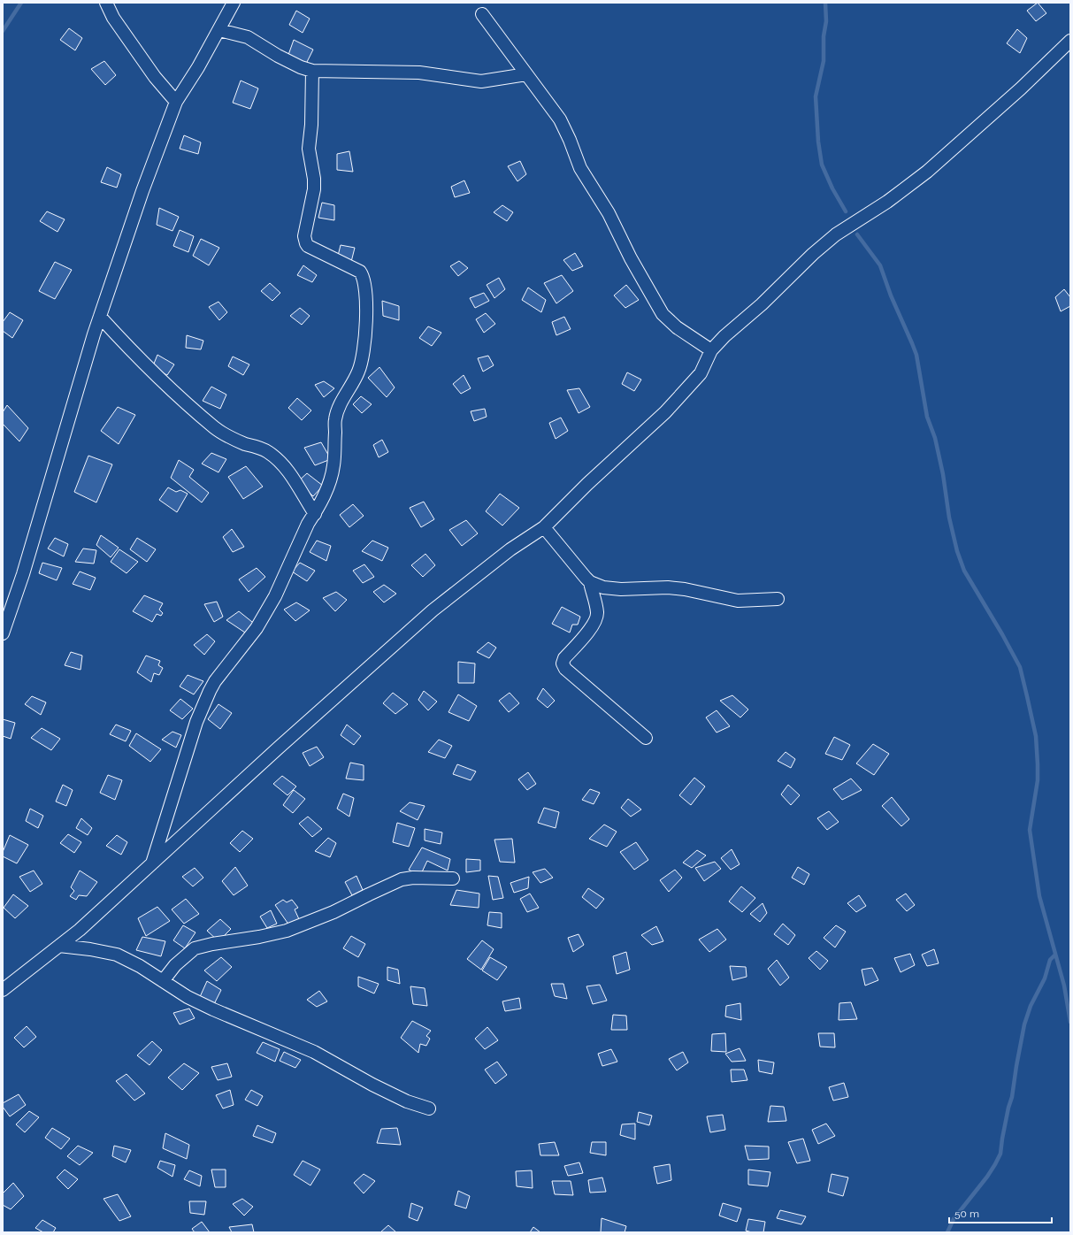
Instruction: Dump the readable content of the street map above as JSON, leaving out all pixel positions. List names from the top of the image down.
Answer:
{
  "scale_bar": "50 m"
}
